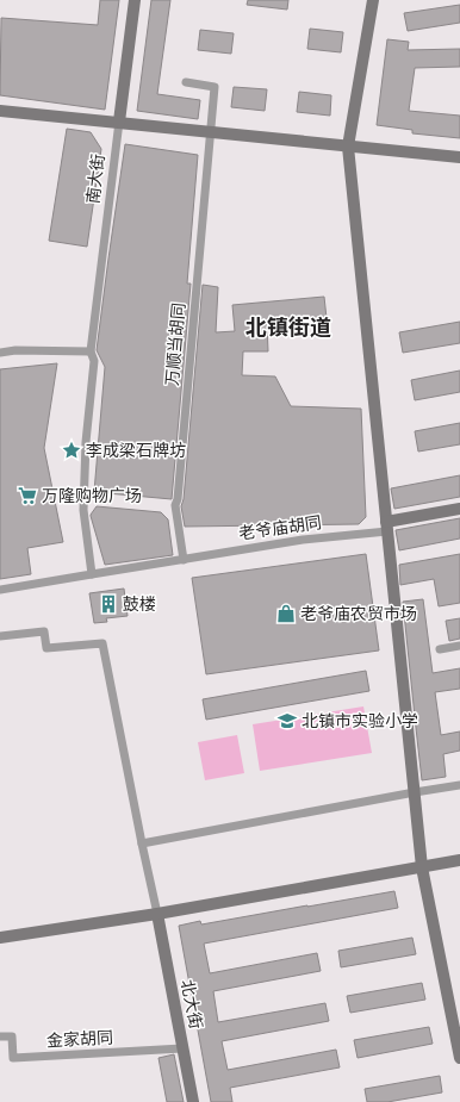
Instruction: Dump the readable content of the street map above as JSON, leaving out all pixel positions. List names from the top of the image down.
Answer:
{
  "streets": {
    "street": [
      "南大街",
      "万顺当胡同",
      "老爷庙胡同",
      "北大街",
      "金家胡同"
    ]
  },
  "crossings": [
    ["南大街", "老爷庙胡同"],
    ["万顺当胡同", "老爷庙胡同"],
    ["北大街", "金家胡同"]
  ],
  "districts": ["北镇街道"],
  "places": {
    "place": ["李成梁石牌坊"],
    "supermarket": ["万隆购物广场"],
    "building": ["鼓楼"],
    "shop": ["老爷庙农贸市场"],
    "school or university": ["北镇市实验小学"]
  }
}
